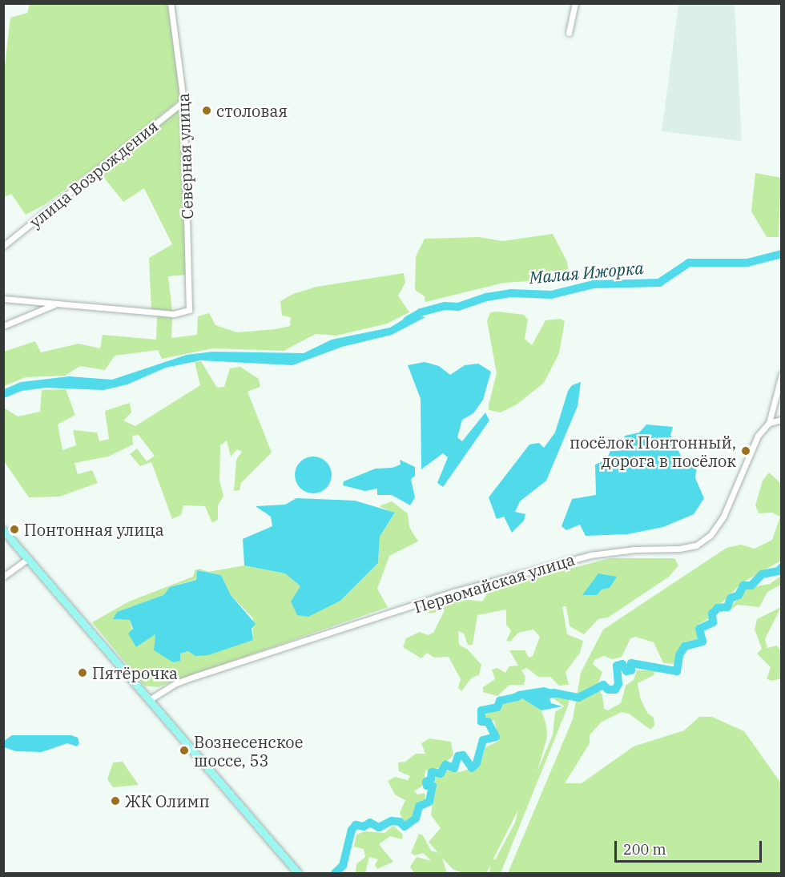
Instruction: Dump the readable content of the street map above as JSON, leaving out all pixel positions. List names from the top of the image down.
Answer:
{
  "streets": {
    "street": ["Северная улица", "улица Возрождения", "Первомайская улица"]
  },
  "crossings": [
    ["Северная улица", "улица Возрождения"]
  ],
  "water": ["Малая Ижорка"],
  "places": [
    "столовая",
    "посёлок Понтонный, дорога в посёлок",
    "Понтонная улица",
    "Пятёрочка",
    "Вознесенское шоссе, 53",
    "ЖК Олимп"
  ],
  "scale_bar": "200 m"
}
